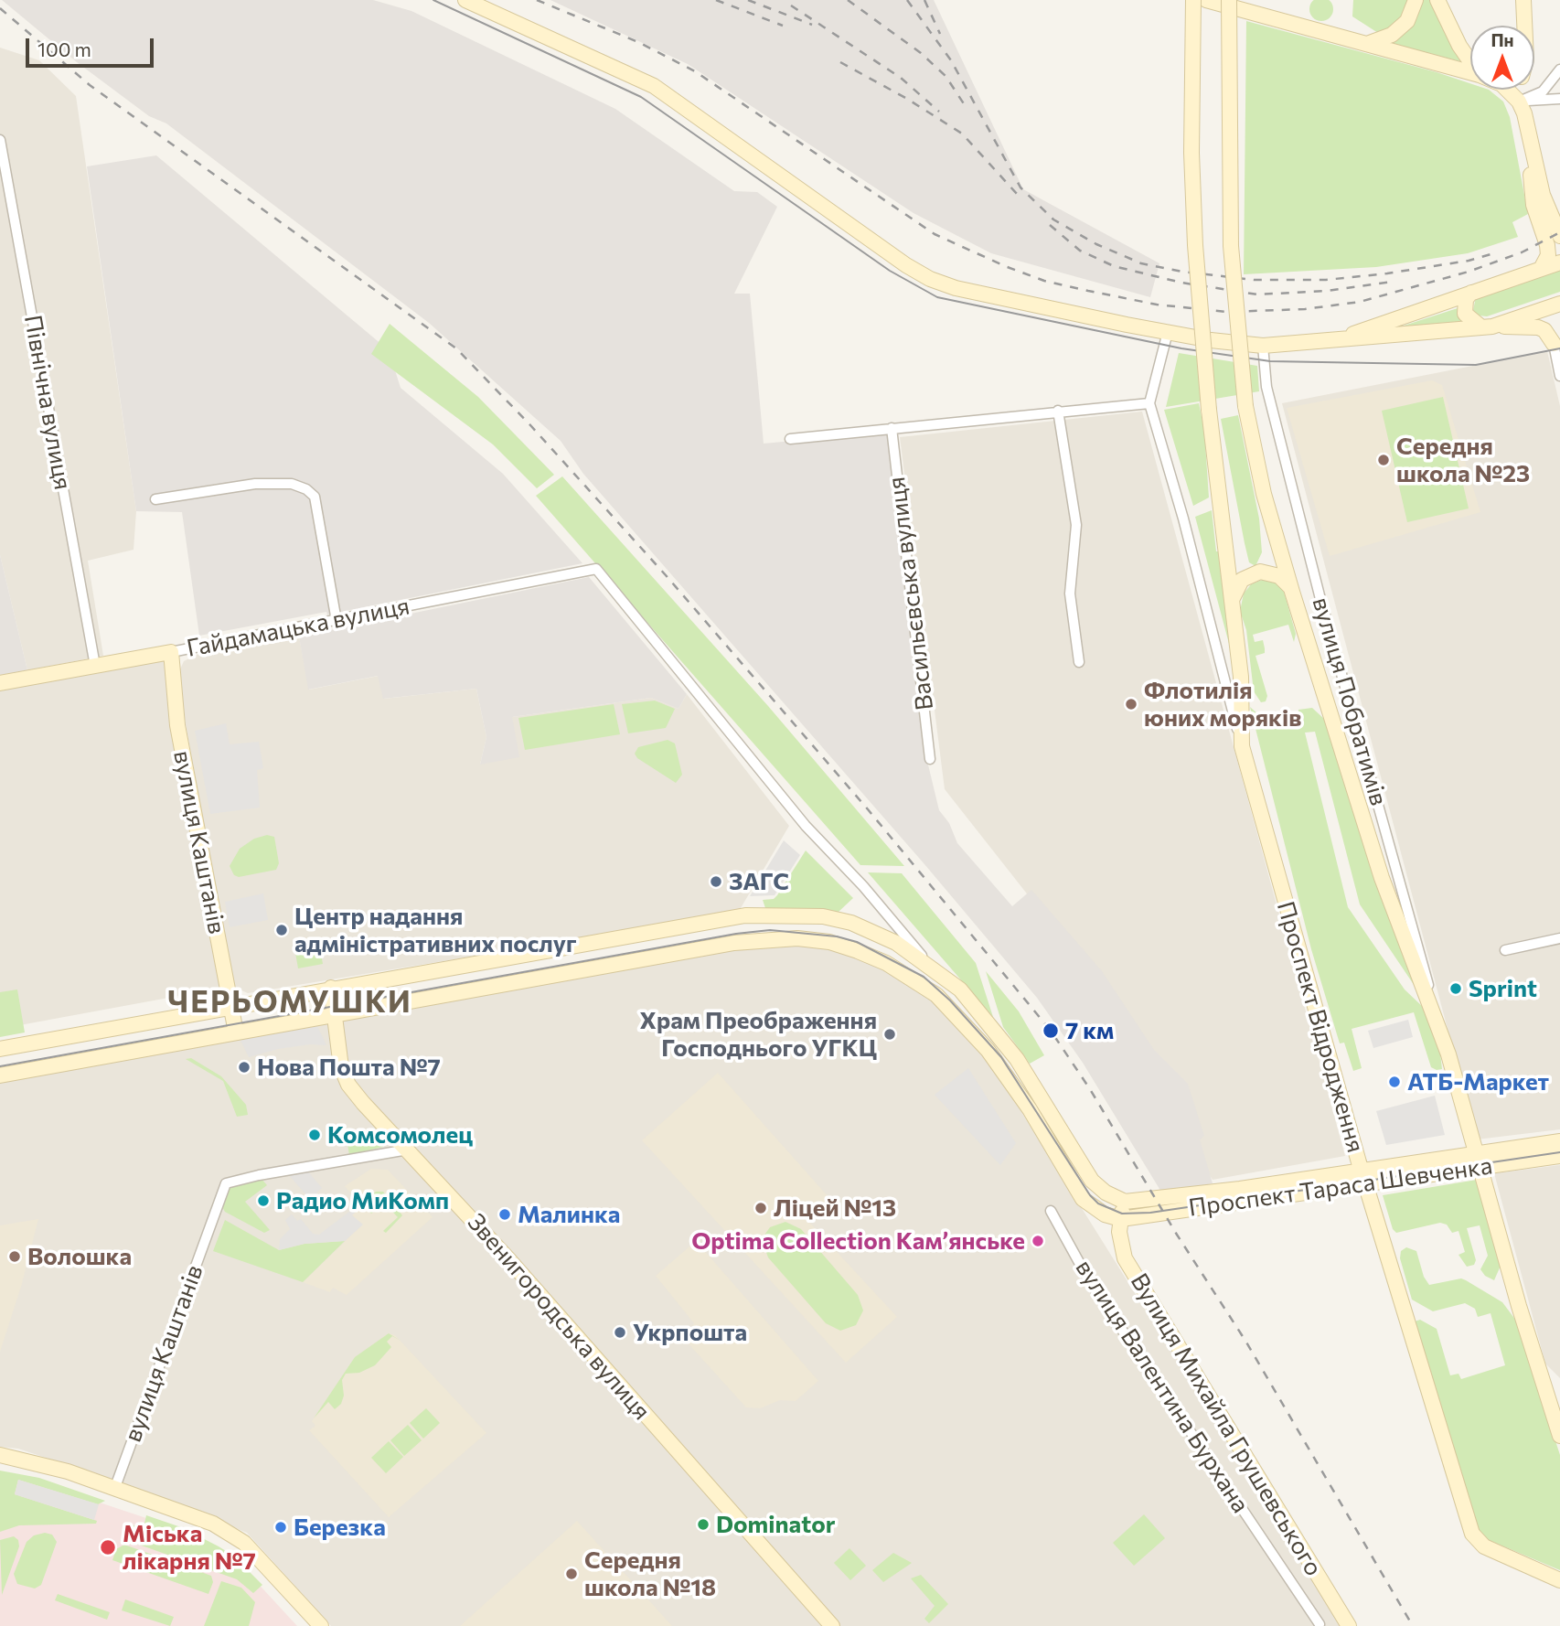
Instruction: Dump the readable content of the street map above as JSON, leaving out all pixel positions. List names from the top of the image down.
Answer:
{
  "streets": {
    "main road": [
      "Гайдамацька вулиця",
      "вулиця Каштанів",
      "Проспект Відродження",
      "Проспект Тараса Шевченка",
      "Звенигородська вулиця",
      "Вулиця Михайла Грушевського"
    ],
    "street": [
      "Північна вулиця",
      "Васильєвська вулиця",
      "вулиця Побратимів",
      "вулиця Валентина Бурхана"
    ]
  },
  "crossings": [
    ["Північна вулиця", "Гайдамацька вулиця"],
    ["Гайдамацька вулиця", "вулиця Каштанів"],
    ["вулиця Каштанів", "Звенигородська вулиця"],
    ["Проспект Відродження", "Проспект Тараса Шевченка"],
    ["Проспект Тараса Шевченка", "Вулиця Михайла Грушевського"]
  ],
  "districts": ["ЧЕРЬОМУШКИ"],
  "places": [
    "Середня школа №23",
    "Флотилія юних моряків",
    "ЗАГС",
    "Центр надання адміністративних послуг",
    "Sprint",
    "7 км",
    "Храм Преображення Господнього УГКЦ",
    "Нова Пошта №7",
    "АТБ-Маркет",
    "Комсомолец",
    "Радио МиКомп",
    "Ліцей №13",
    "Малинка",
    "Optima Collection Кам’янське",
    "Волошка",
    "Укрпошта",
    "Dominator",
    "Березка",
    "Міська лікарня №7",
    "Середня школа №18"
  ],
  "scale_bar": "100 m",
  "north": "top"
}
